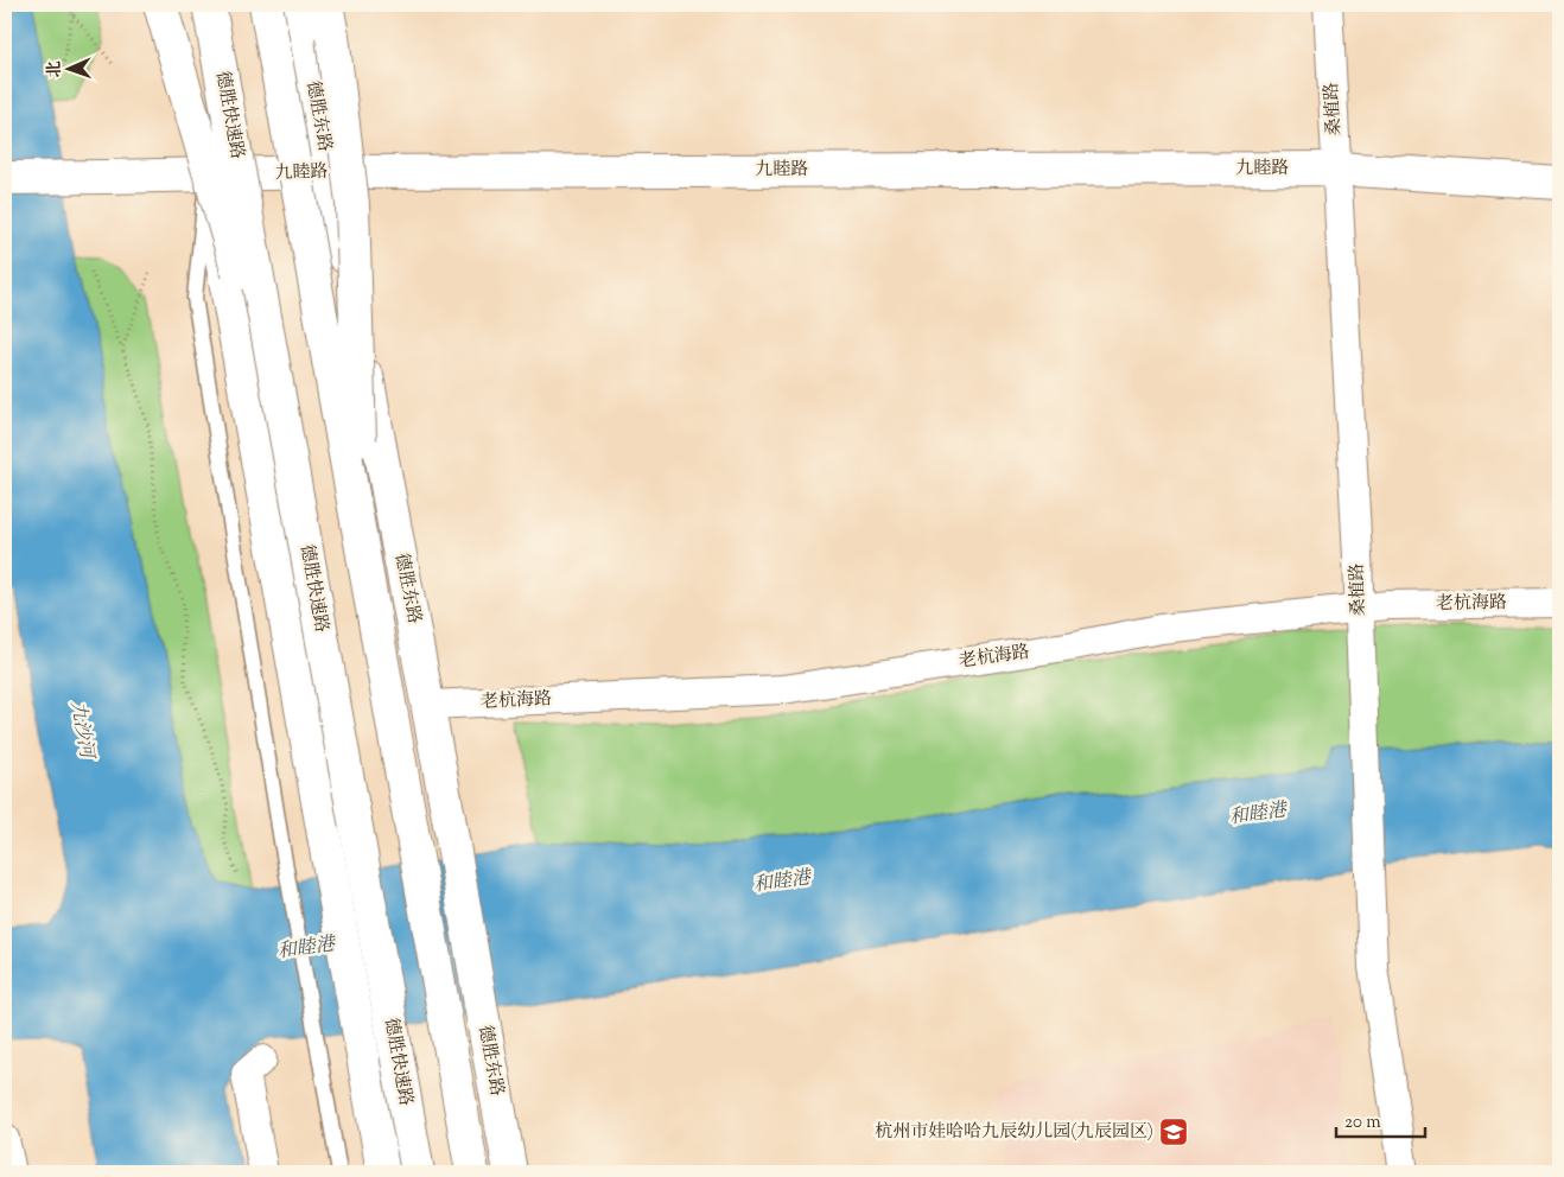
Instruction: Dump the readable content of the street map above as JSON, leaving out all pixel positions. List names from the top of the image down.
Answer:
{
  "streets": {
    "main road": ["德胜快速路", "德胜东路", "九睦路"],
    "street": ["桑植路", "老杭海路"]
  },
  "crossings": [
    ["桑植路", "九睦路"],
    ["桑植路", "老杭海路"],
    ["德胜东路", "九睦路"],
    ["德胜东路", "老杭海路"]
  ],
  "water": ["九沙河", "和睦港"],
  "places": {
    "school or university": ["杭州市娃哈哈九辰幼儿园(九辰园区)"]
  },
  "scale_bar": "20 m",
  "north": "left"
}
